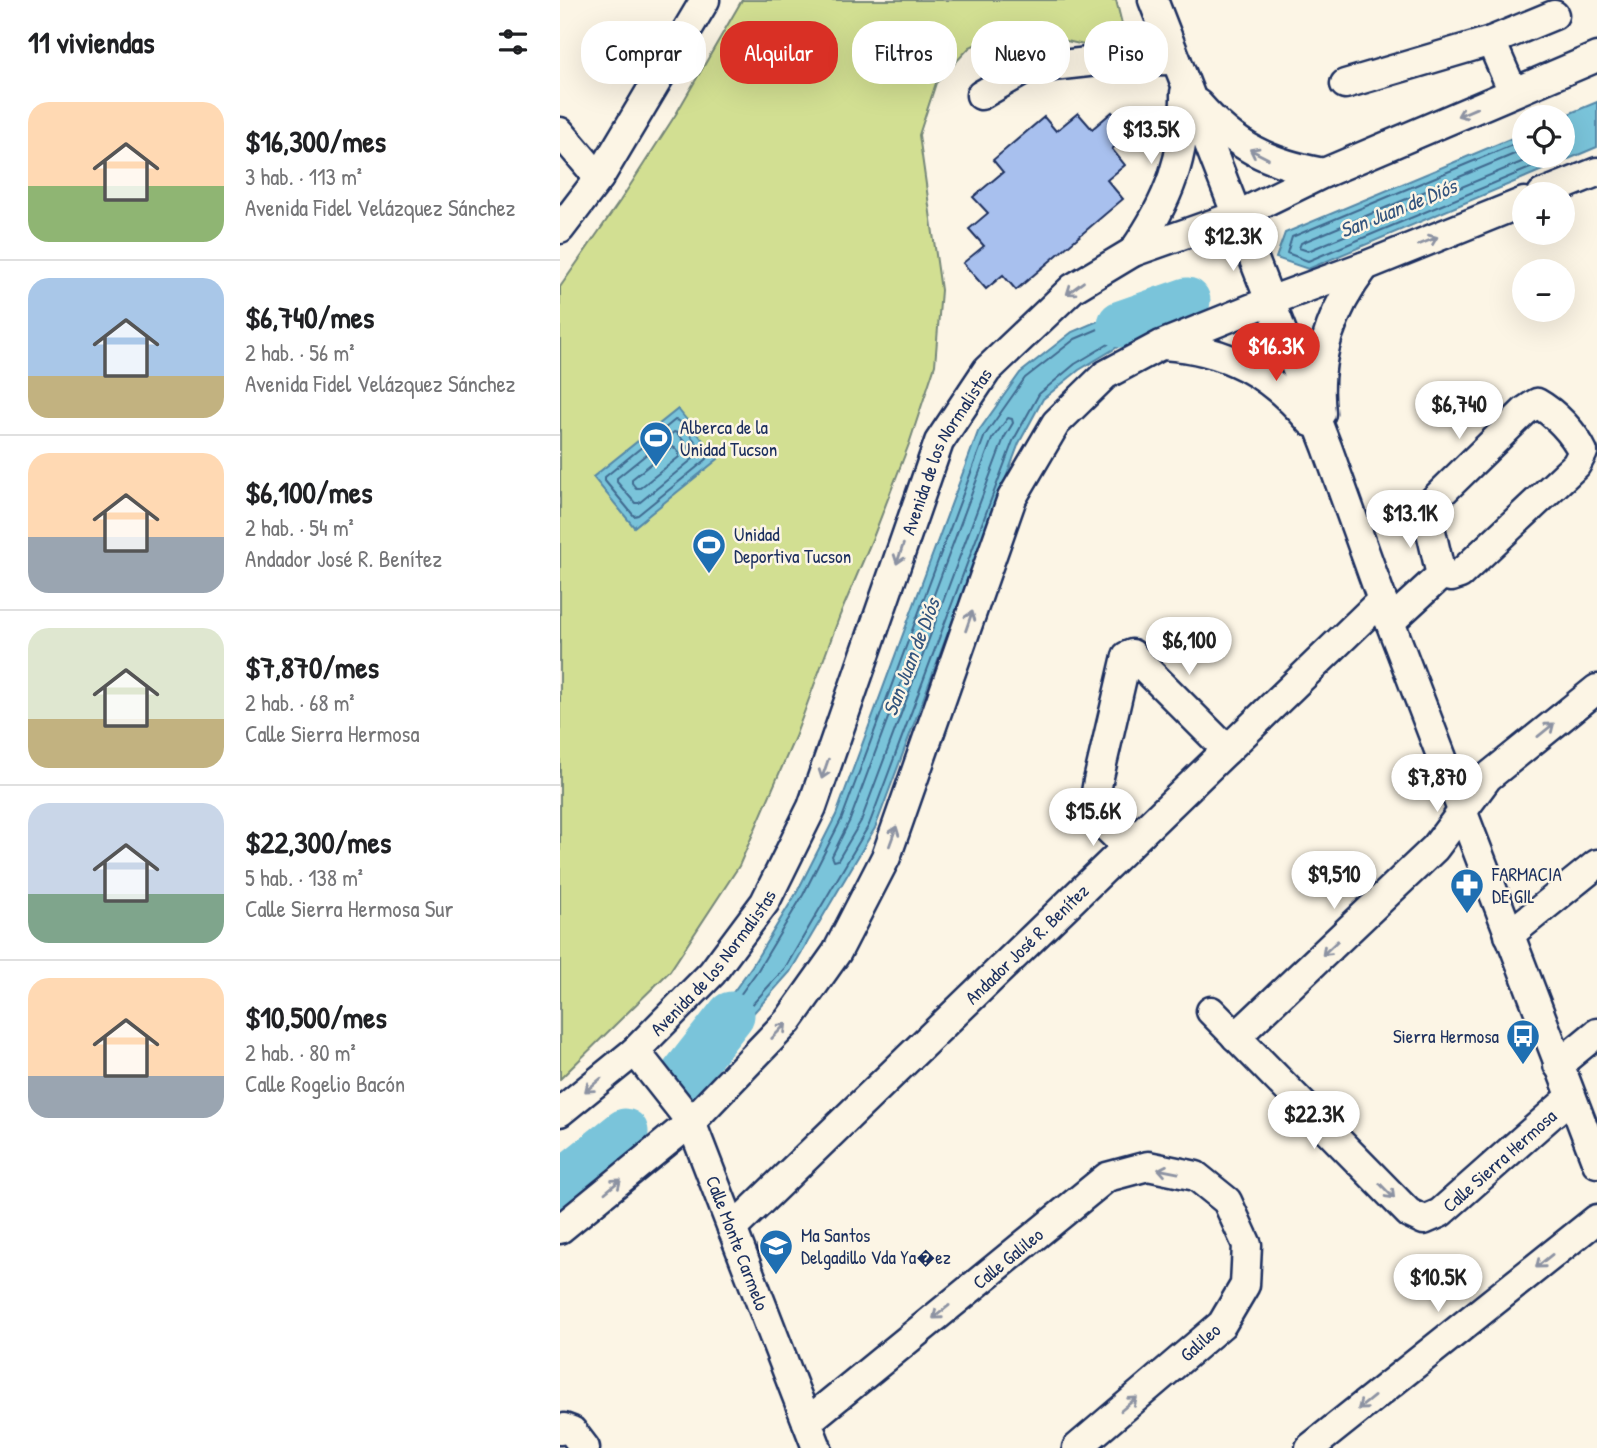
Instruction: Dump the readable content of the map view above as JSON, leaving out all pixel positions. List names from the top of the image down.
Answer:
{
  "streets": {
    "street": [
      "Avenida de los Normalistas",
      "Andador José R. Benítez",
      "Calle Sierra Hermosa",
      "Calle Monte Carmelo",
      "Calle Galileo",
      "Galileo"
    ]
  },
  "crossings": [
    ["Avenida de los Normalistas", "Calle Monte Carmelo"],
    ["Andador José R. Benítez", "Calle Monte Carmelo"],
    ["Calle Monte Carmelo", "Calle Galileo"],
    ["Calle Galileo", "Galileo"]
  ],
  "one_way": ["Calle Galileo"],
  "water": ["San Juan de Diós"],
  "places": {
    "sports": ["Alberca de la Unidad Tucson", "Unidad Deportiva Tucson"],
    "pharmacy": ["FARMACIA DE GIL"],
    "bus stop": ["Sierra Hermosa"],
    "school or university": ["Ma Santos Delgadillo Vda Ya�ez"]
  },
  "page": {
    "heading": "11 viviendas",
    "chip": [
      "Comprar",
      "Alquilar",
      "Filtros",
      "Nuevo",
      "Piso"
    ],
    "list": [
      {
        "name": "$16,300/mes",
        "note": "3 hab. · 113 m² · Avenida Fidel Velázquez Sánchez"
      },
      {
        "name": "$6,740/mes",
        "note": "2 hab. · 56 m² · Avenida Fidel Velázquez Sánchez"
      },
      {
        "name": "$6,100/mes",
        "note": "2 hab. · 54 m² · Andador José R. Benítez"
      },
      {
        "name": "$7,870/mes",
        "note": "2 hab. · 68 m² · Calle Sierra Hermosa"
      },
      {
        "name": "$22,300/mes",
        "note": "5 hab. · 138 m² · Calle Sierra Hermosa Sur"
      },
      {
        "name": "$10,500/mes",
        "note": "2 hab. · 80 m² · Calle Rogelio Bacón"
      }
    ],
    "map_buttons": ["+", "−"],
    "price": [
      "$13.5K",
      "$12.3K",
      "$16.3K",
      "$6,740",
      "$13.1K",
      "$6,100",
      "$7,870",
      "$15.6K",
      "$9,510",
      "$22.3K",
      "$10.5K"
    ]
  }
}
